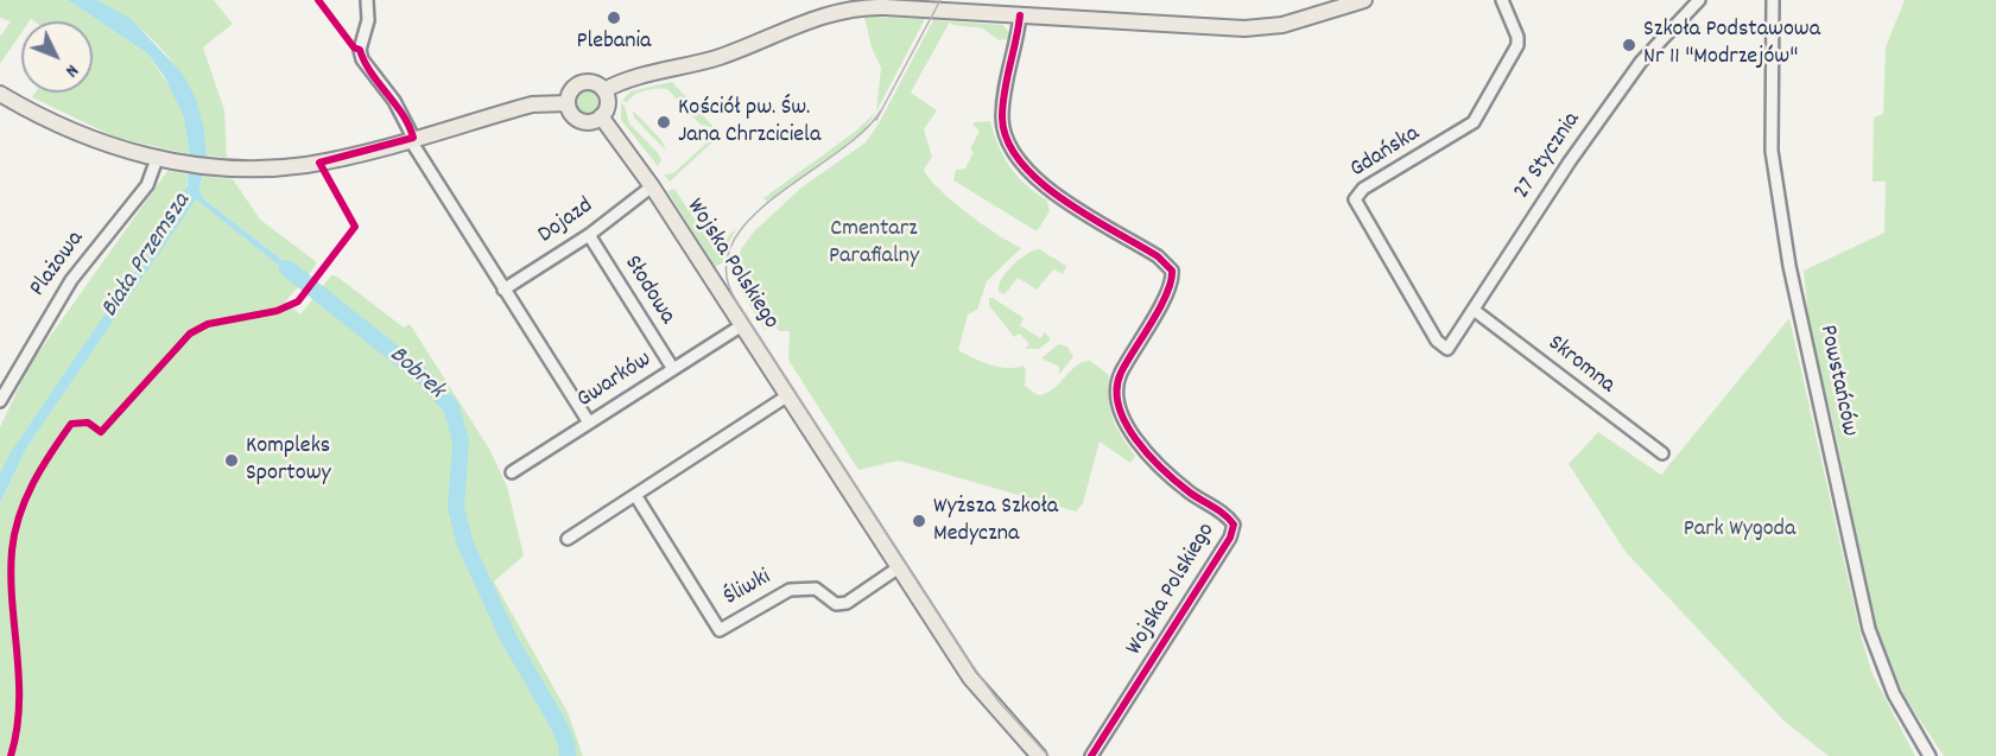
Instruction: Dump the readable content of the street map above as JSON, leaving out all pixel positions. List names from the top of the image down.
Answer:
{
  "streets": {
    "main road": ["Wojska Polskiego"],
    "street": [
      "Gdańska",
      "27 Stycznia",
      "Dojazd",
      "Plażowa",
      "Słodowa",
      "Skromna",
      "Gwarków",
      "Powstańców",
      "Śliwki"
    ]
  },
  "crossings": [
    ["Gdańska", "27 Stycznia"],
    ["27 Stycznia", "Skromna"],
    ["Dojazd", "Wojska Polskiego"],
    ["Dojazd", "Słodowa"],
    ["Wojska Polskiego", "Gwarków"],
    ["Wojska Polskiego", "Śliwki"],
    ["Słodowa", "Gwarków"]
  ],
  "water": ["Biała Przemsza", "Bobrek"],
  "parks": ["Cmentarz Parafialny", "Park Wygoda"],
  "places": [
    "Plebania",
    "Szkoła Podstawowa Nr 11 \"Modrzejów\"",
    "Kościół pw. Św. Jana Chrzciciela",
    "Kompleks Sportowy",
    "Wyższa Szkoła Medyczna"
  ],
  "north": "bottom right"
}
